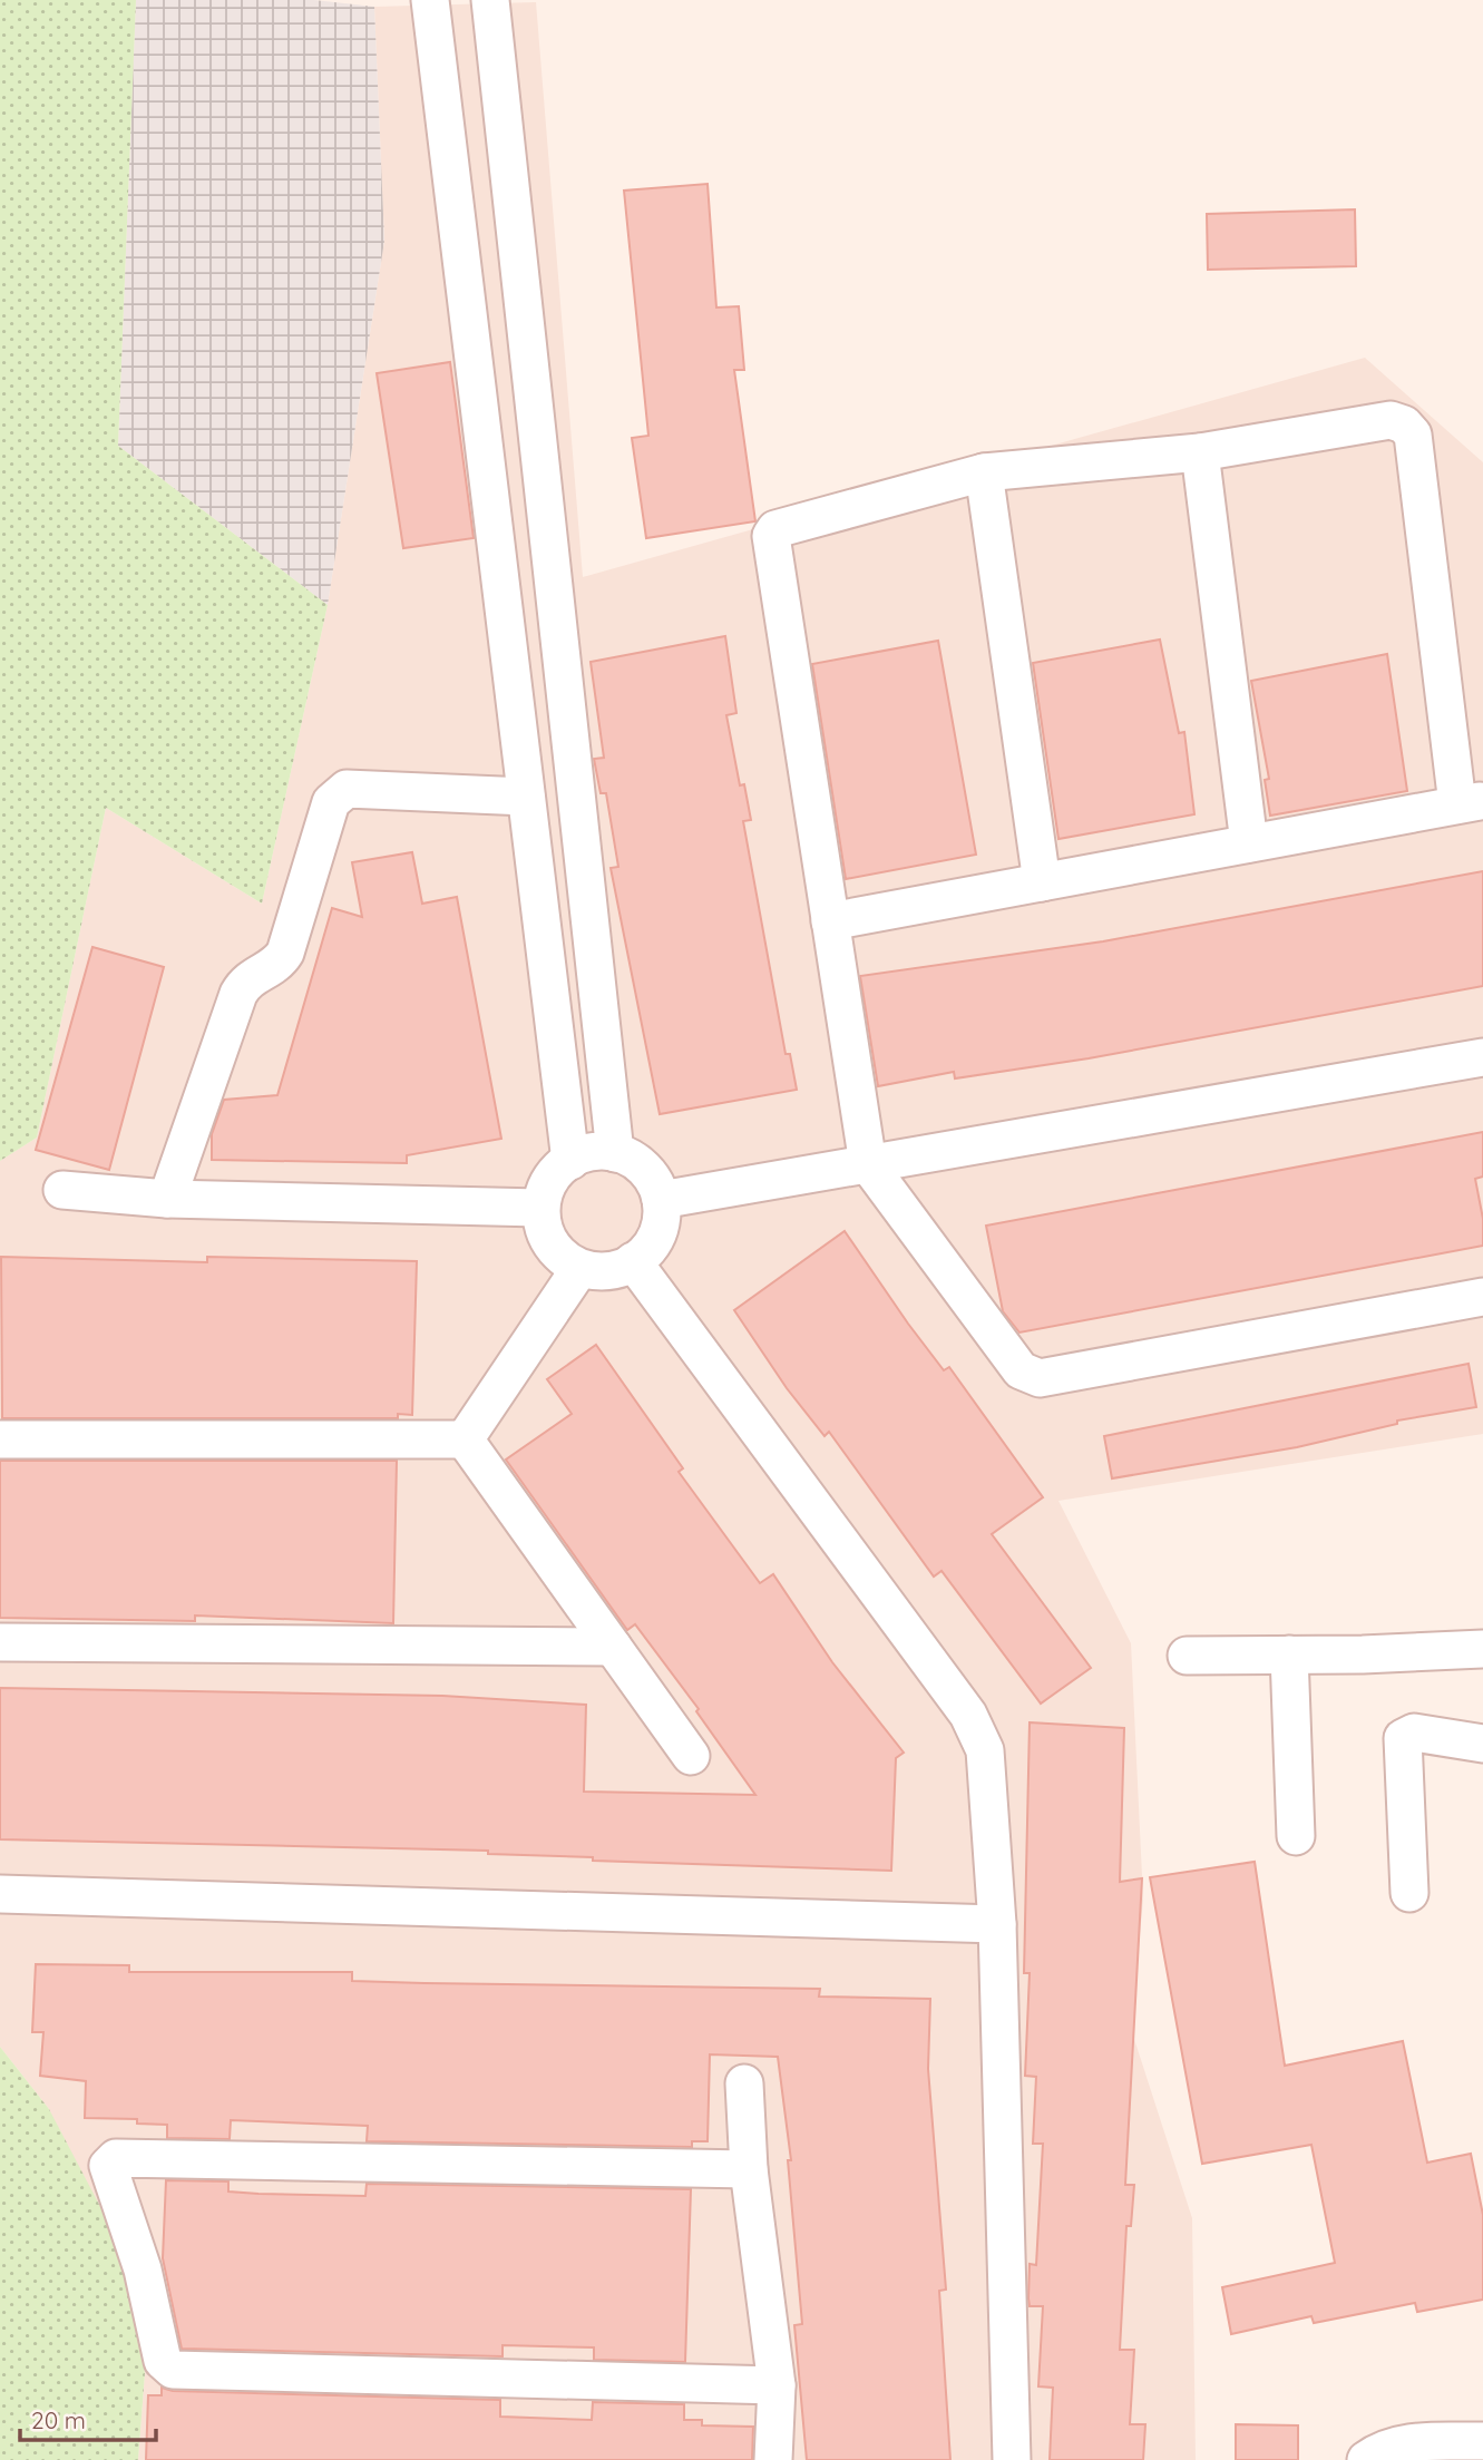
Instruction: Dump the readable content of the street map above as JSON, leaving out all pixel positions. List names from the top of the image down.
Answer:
{
  "scale_bar": "20 m"
}
